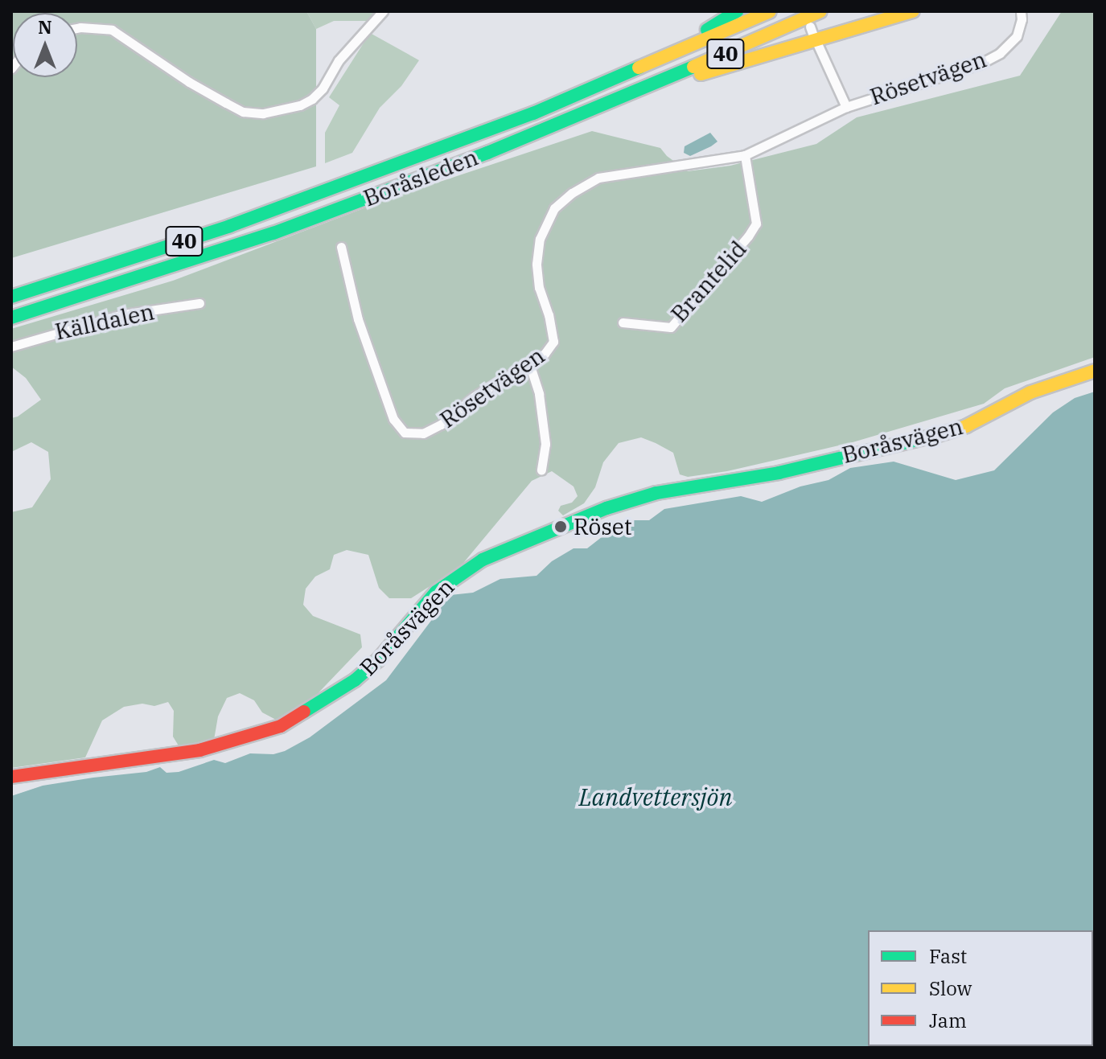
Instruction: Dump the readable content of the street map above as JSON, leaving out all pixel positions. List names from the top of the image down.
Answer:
{
  "streets": {
    "main road": ["40", "Boråsleden", "Boråsvägen"],
    "street": ["Rösetvägen", "Brantelid", "Källdalen"]
  },
  "crossings": [
    ["Rösetvägen", "Brantelid"]
  ],
  "water": ["Landvettersjön"],
  "places": ["Röset"],
  "legend": ["Fast", "Slow", "Jam"],
  "north": "top"
}
